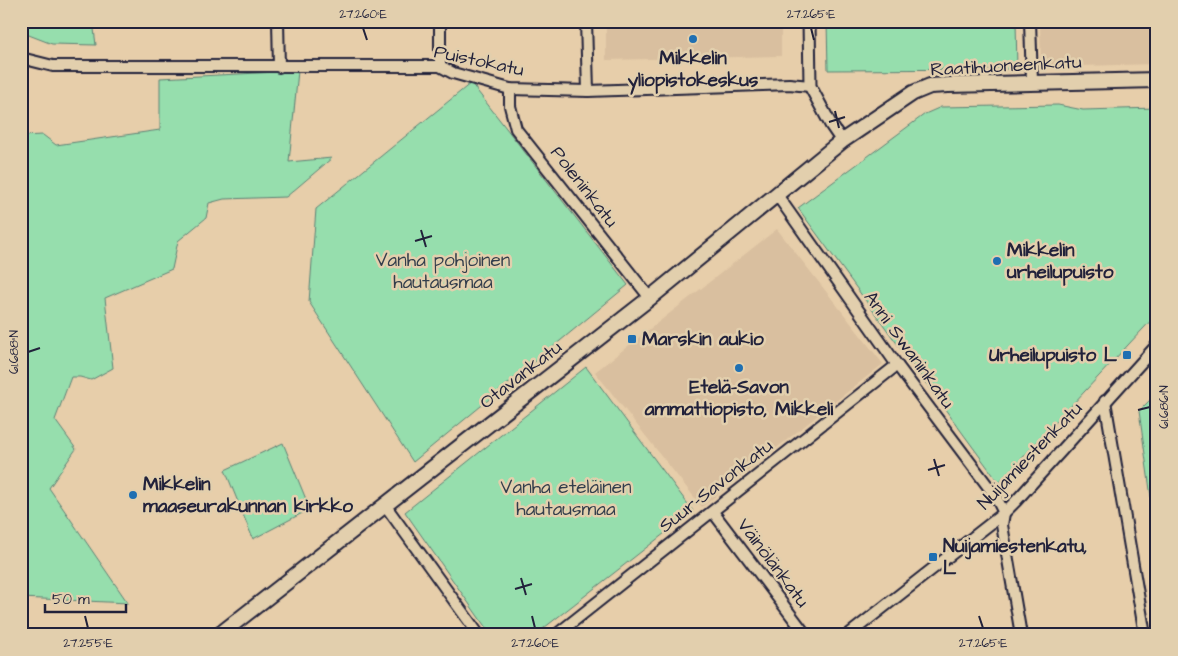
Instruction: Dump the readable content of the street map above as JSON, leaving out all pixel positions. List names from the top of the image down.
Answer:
{
  "streets": {
    "main road": ["Raatihuoneenkatu", "Otavankatu"],
    "street": [
      "Puistokatu",
      "Poleninkatu",
      "Anni Swaninkatu",
      "Nuijamiestenkatu",
      "Suur-Savonkatu",
      "Väinölänkatu"
    ]
  },
  "crossings": [
    ["Puistokatu", "Poleninkatu"],
    ["Raatihuoneenkatu", "Otavankatu"],
    ["Poleninkatu", "Otavankatu"],
    ["Anni Swaninkatu", "Otavankatu"],
    ["Anni Swaninkatu", "Nuijamiestenkatu"],
    ["Anni Swaninkatu", "Suur-Savonkatu"],
    ["Suur-Savonkatu", "Väinölänkatu"]
  ],
  "parks": ["Vanha pohjoinen hautausmaa", "Vanha eteläinen hautausmaa"],
  "places": {
    "other": [
      "Mikkelin yliopistokeskus",
      "Mikkelin urheilupuisto",
      "Etelä-Savon ammattiopisto, Mikkeli",
      "Mikkelin maaseurakunnan kirkko"
    ],
    "transit": ["Marskin aukio", "Urheilupuisto L", "Nuijamiestenkatu, L"]
  },
  "scale_bar": "50 m",
  "coordinates": [
    "27.260°E",
    "27.265°E",
    "61.688°N",
    "61.686°N",
    "27.255°E"
  ]
}
